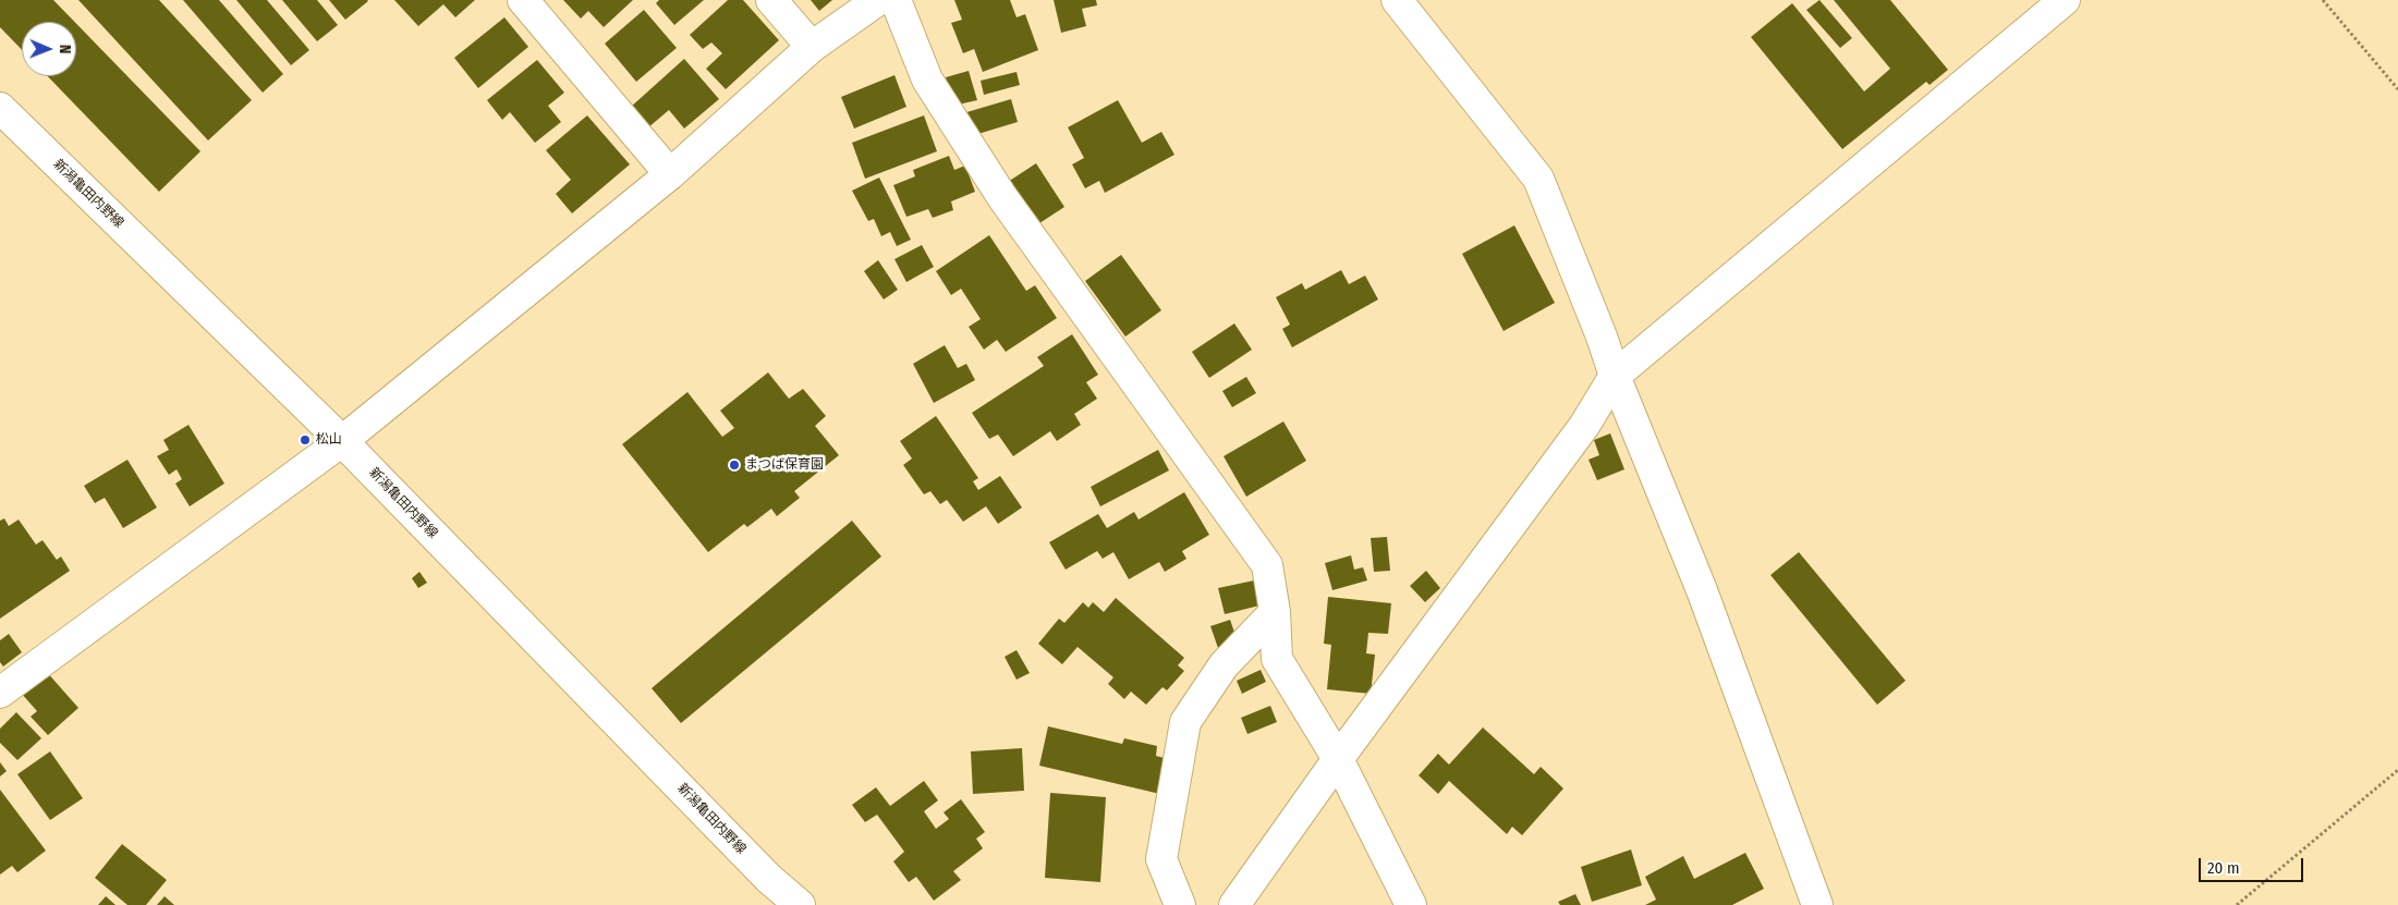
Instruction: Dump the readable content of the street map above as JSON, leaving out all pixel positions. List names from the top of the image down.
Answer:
{
  "streets": {
    "street": ["新潟亀田内野線"]
  },
  "places": ["松山", "まつば保育園"],
  "scale_bar": "20 m",
  "north": "right"
}
